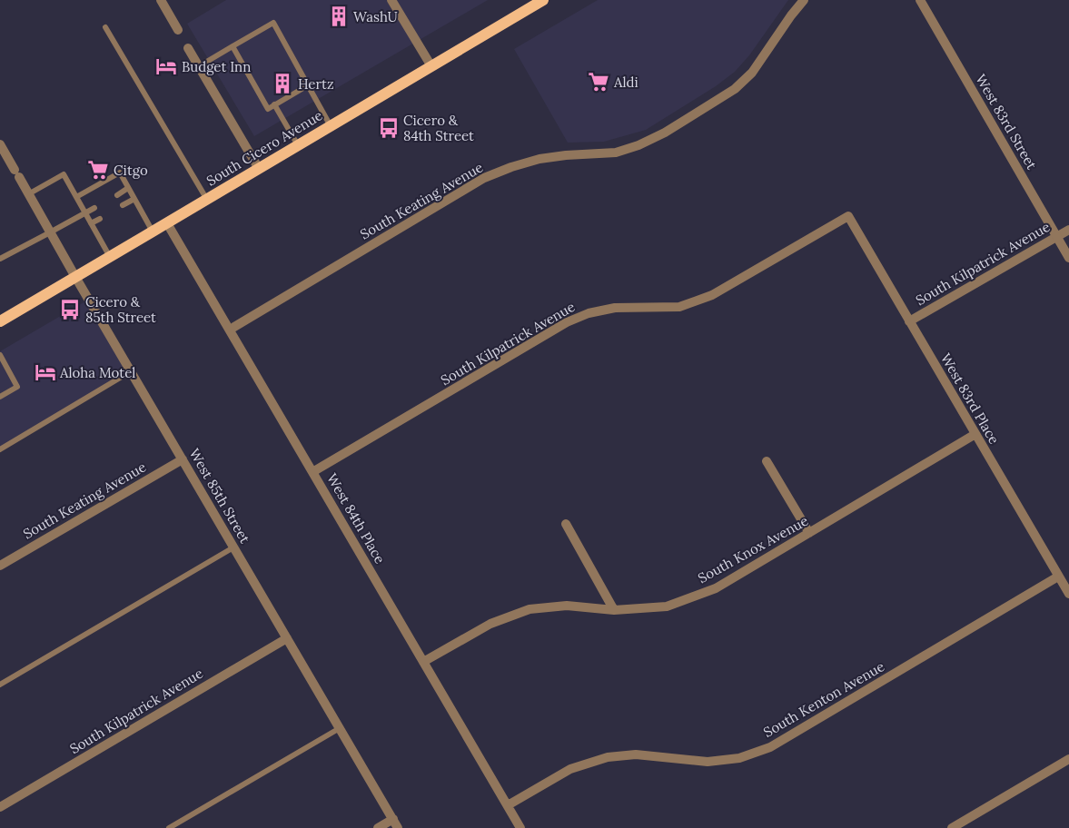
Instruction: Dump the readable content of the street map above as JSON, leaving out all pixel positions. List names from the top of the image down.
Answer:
{
  "streets": {
    "main road": ["South Cicero Avenue"],
    "street": [
      "West 83rd Street",
      "South Keating Avenue",
      "South Kilpatrick Avenue",
      "West 83rd Place",
      "West 85th Street",
      "West 84th Place",
      "South Knox Avenue",
      "South Kenton Avenue"
    ]
  },
  "crossings": [
    ["West 83rd Street", "South Kilpatrick Avenue"],
    ["South Cicero Avenue", "West 85th Street"],
    ["South Cicero Avenue", "West 84th Place"],
    ["South Keating Avenue", "West 85th Street"],
    ["South Keating Avenue", "West 84th Place"],
    ["South Kilpatrick Avenue", "West 83rd Place"],
    ["South Kilpatrick Avenue", "West 85th Street"],
    ["South Kilpatrick Avenue", "West 84th Place"],
    ["West 83rd Place", "South Knox Avenue"],
    ["West 83rd Place", "South Kenton Avenue"],
    ["West 84th Place", "South Knox Avenue"],
    ["West 84th Place", "South Kenton Avenue"]
  ],
  "places": {
    "building": ["WashU", "Hertz"],
    "hotel": ["Budget Inn", "Aloha Motel"],
    "supermarket": ["Aldi", "Citgo"],
    "bus stop": ["Cicero & 84th Street", "Cicero & 85th Street"]
  }
}
